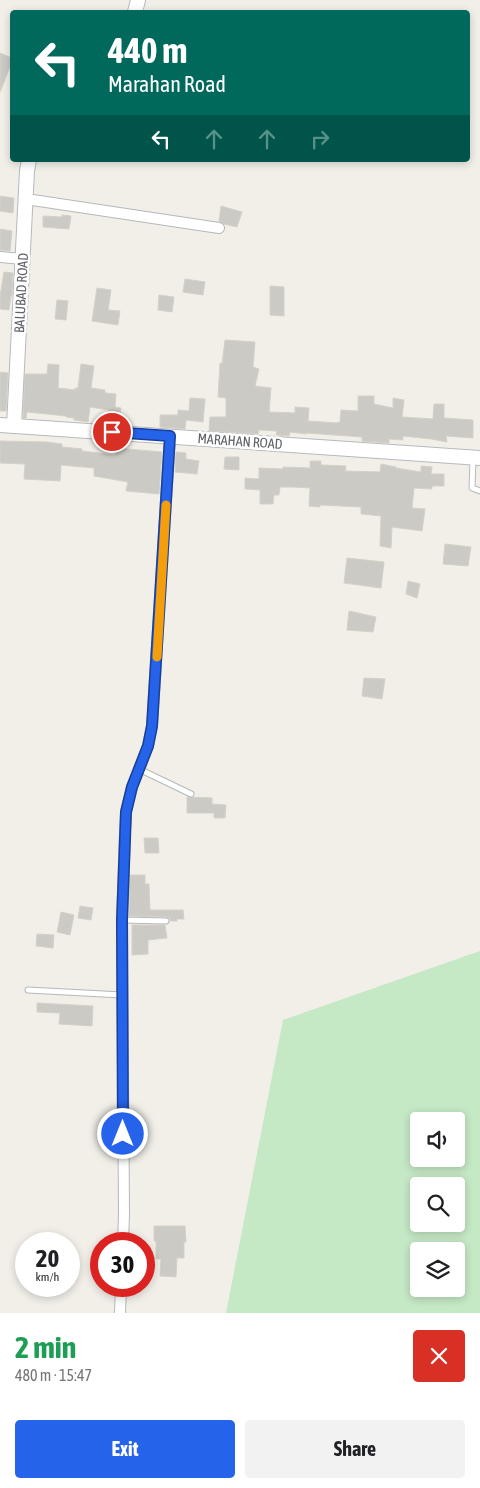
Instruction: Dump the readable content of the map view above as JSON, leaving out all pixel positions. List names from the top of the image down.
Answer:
{
  "streets": {
    "main road": ["BALUBAD ROAD", "MARAHAN ROAD"]
  },
  "crossings": [
    ["BALUBAD ROAD", "MARAHAN ROAD"]
  ],
  "page": {
    "turn": ["440 m", "Marahan Road"],
    "speed": "20 km/h",
    "limit": "30",
    "heading": ["2 min", "480 m · 15:47"],
    "buttons": ["Exit", "Share"]
  }
}
